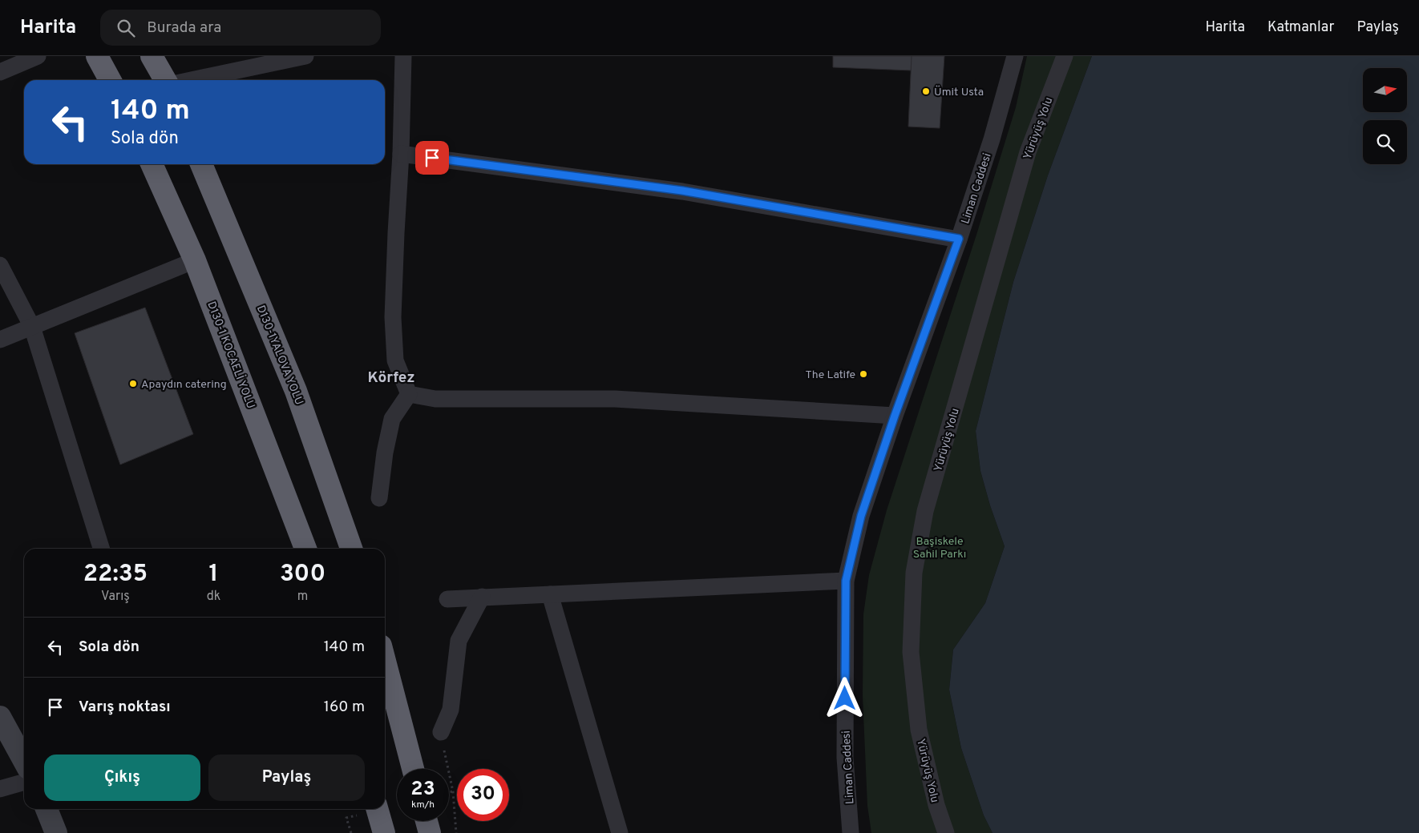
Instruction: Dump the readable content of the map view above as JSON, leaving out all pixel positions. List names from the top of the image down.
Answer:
{
  "streets": {
    "highway": ["D130-1 KOCAELİ YOLU", "D130-1YALOVA YOLU"],
    "street": ["Yürüyüş Yolu", "Liman Caddesi"]
  },
  "districts": ["Körfez"],
  "parks": ["Başiskele Sahil Parkı"],
  "places": ["Ümit Usta", "The Latife", "Apaydın catering"],
  "north": "right",
  "page": {
    "header": "Harita",
    "search": "Burada ara",
    "nav": ["Harita", "Katmanlar", "Paylaş"],
    "turn": ["140 m", "Sola dön"],
    "eta": [
      "22:35",
      "Varış",
      "1",
      "dk",
      "300",
      "m"
    ],
    "list": [
      {
        "name": "Sola dön",
        "value": "140 m"
      },
      {
        "name": "Varış noktası",
        "value": "160 m"
      }
    ],
    "buttons": ["Çıkış", "Paylaş"],
    "speed": "23 km/h",
    "limit": "30"
  }
}
